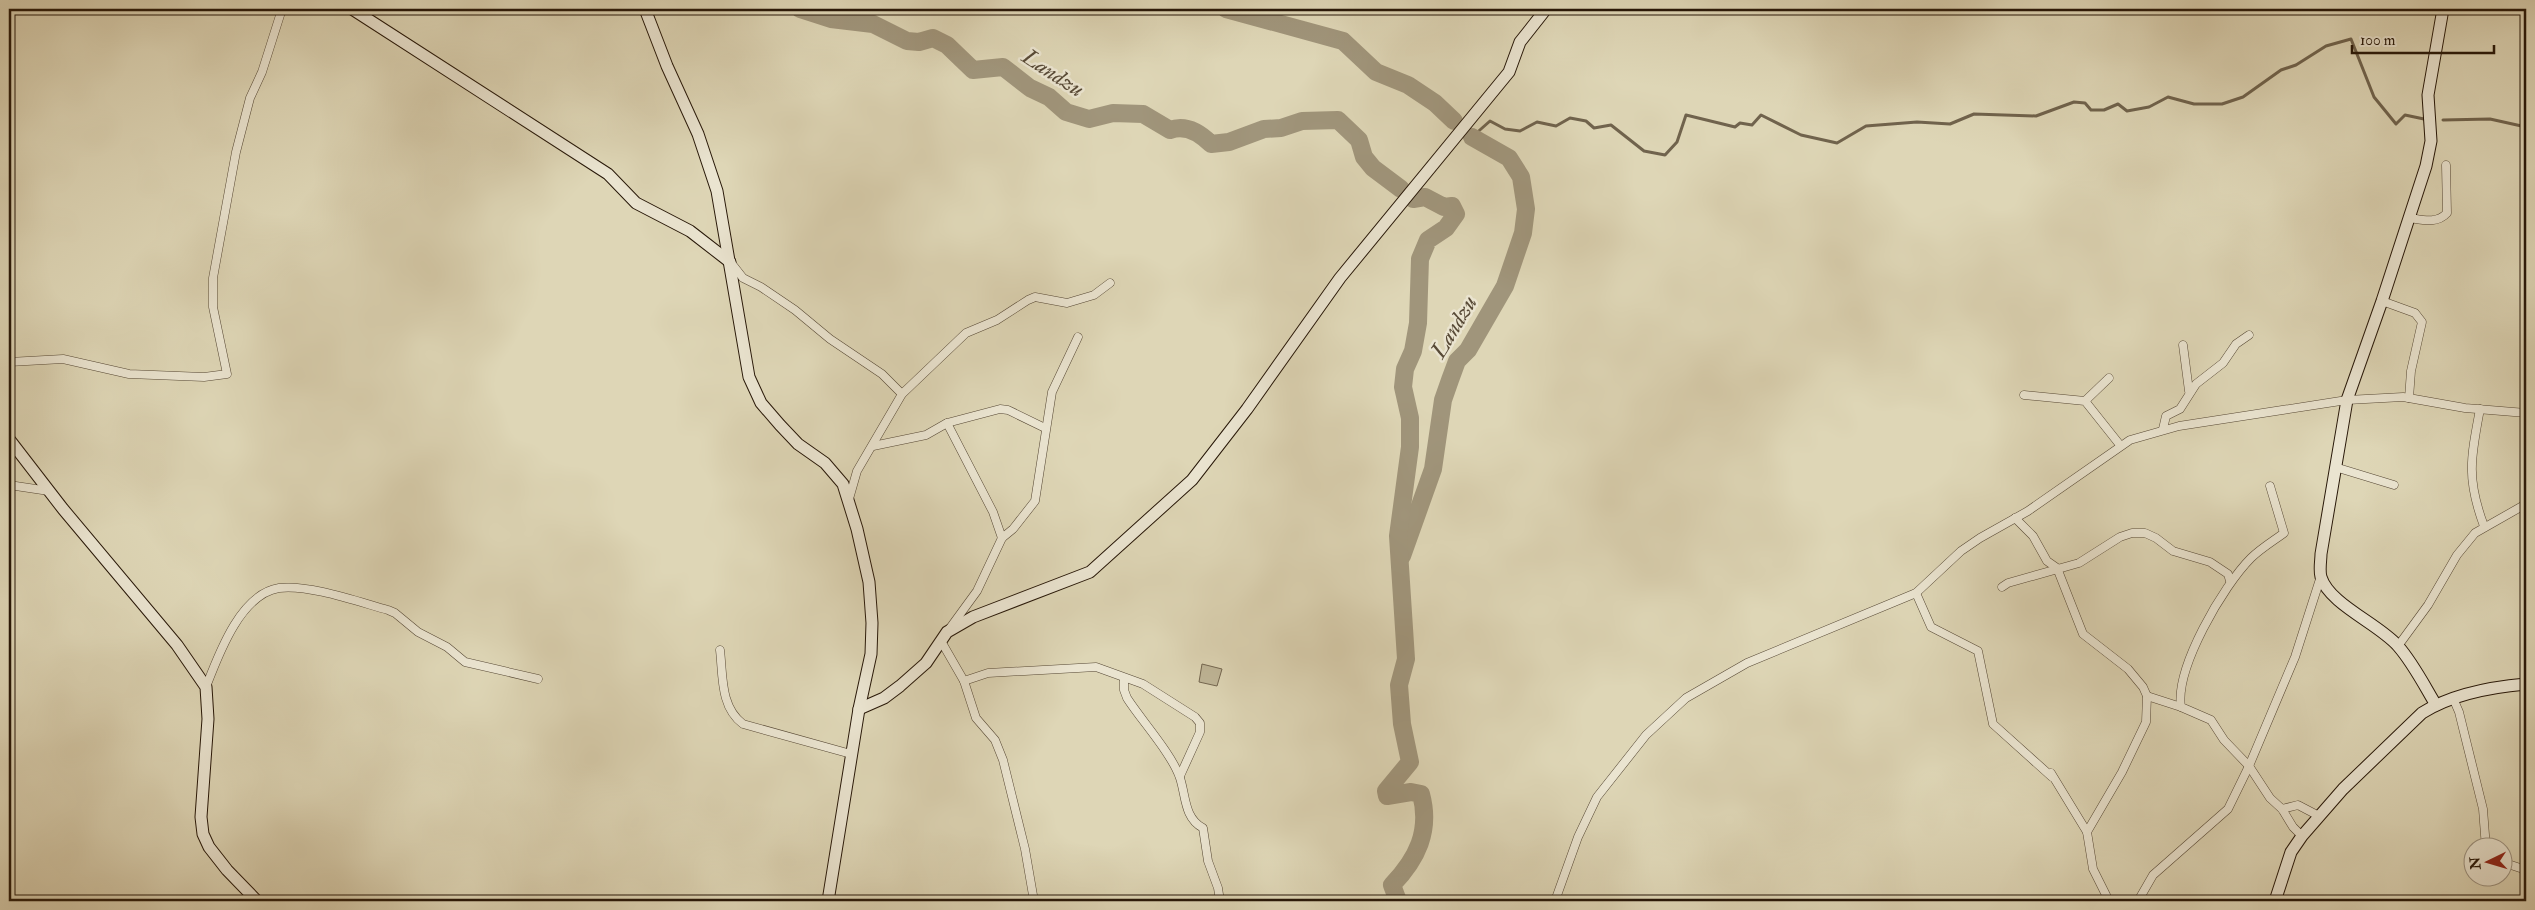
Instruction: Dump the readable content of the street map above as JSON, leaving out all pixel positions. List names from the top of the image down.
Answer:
{
  "water": ["Landzu"],
  "scale_bar": "100 m",
  "north": "left"
}
